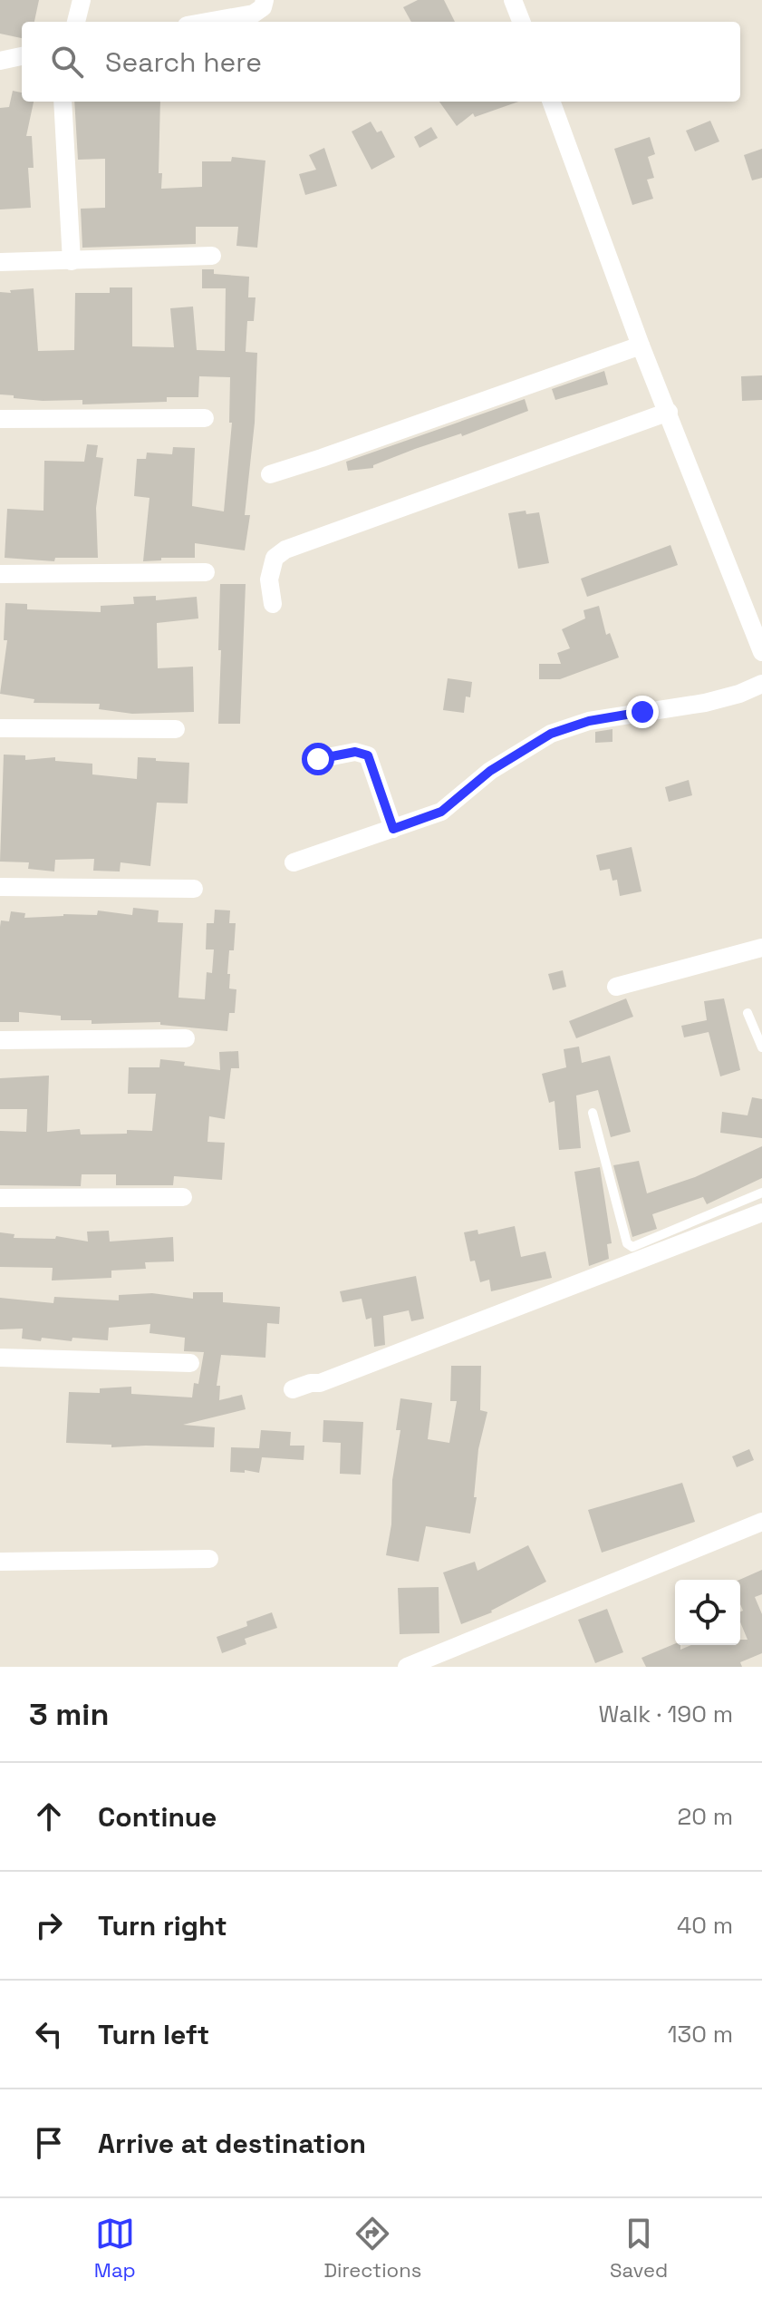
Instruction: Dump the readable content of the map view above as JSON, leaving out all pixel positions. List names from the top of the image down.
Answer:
{
  "page": {
    "search": "Search here",
    "heading": ["3 min", "Walk · 190 m"],
    "list": [
      ["Continue", "20 m"],
      ["Turn right", "40 m"],
      ["Turn left", "130 m"],
      "Arrive at destination"
    ],
    "nav": ["Map", "Directions", "Saved"]
  }
}
